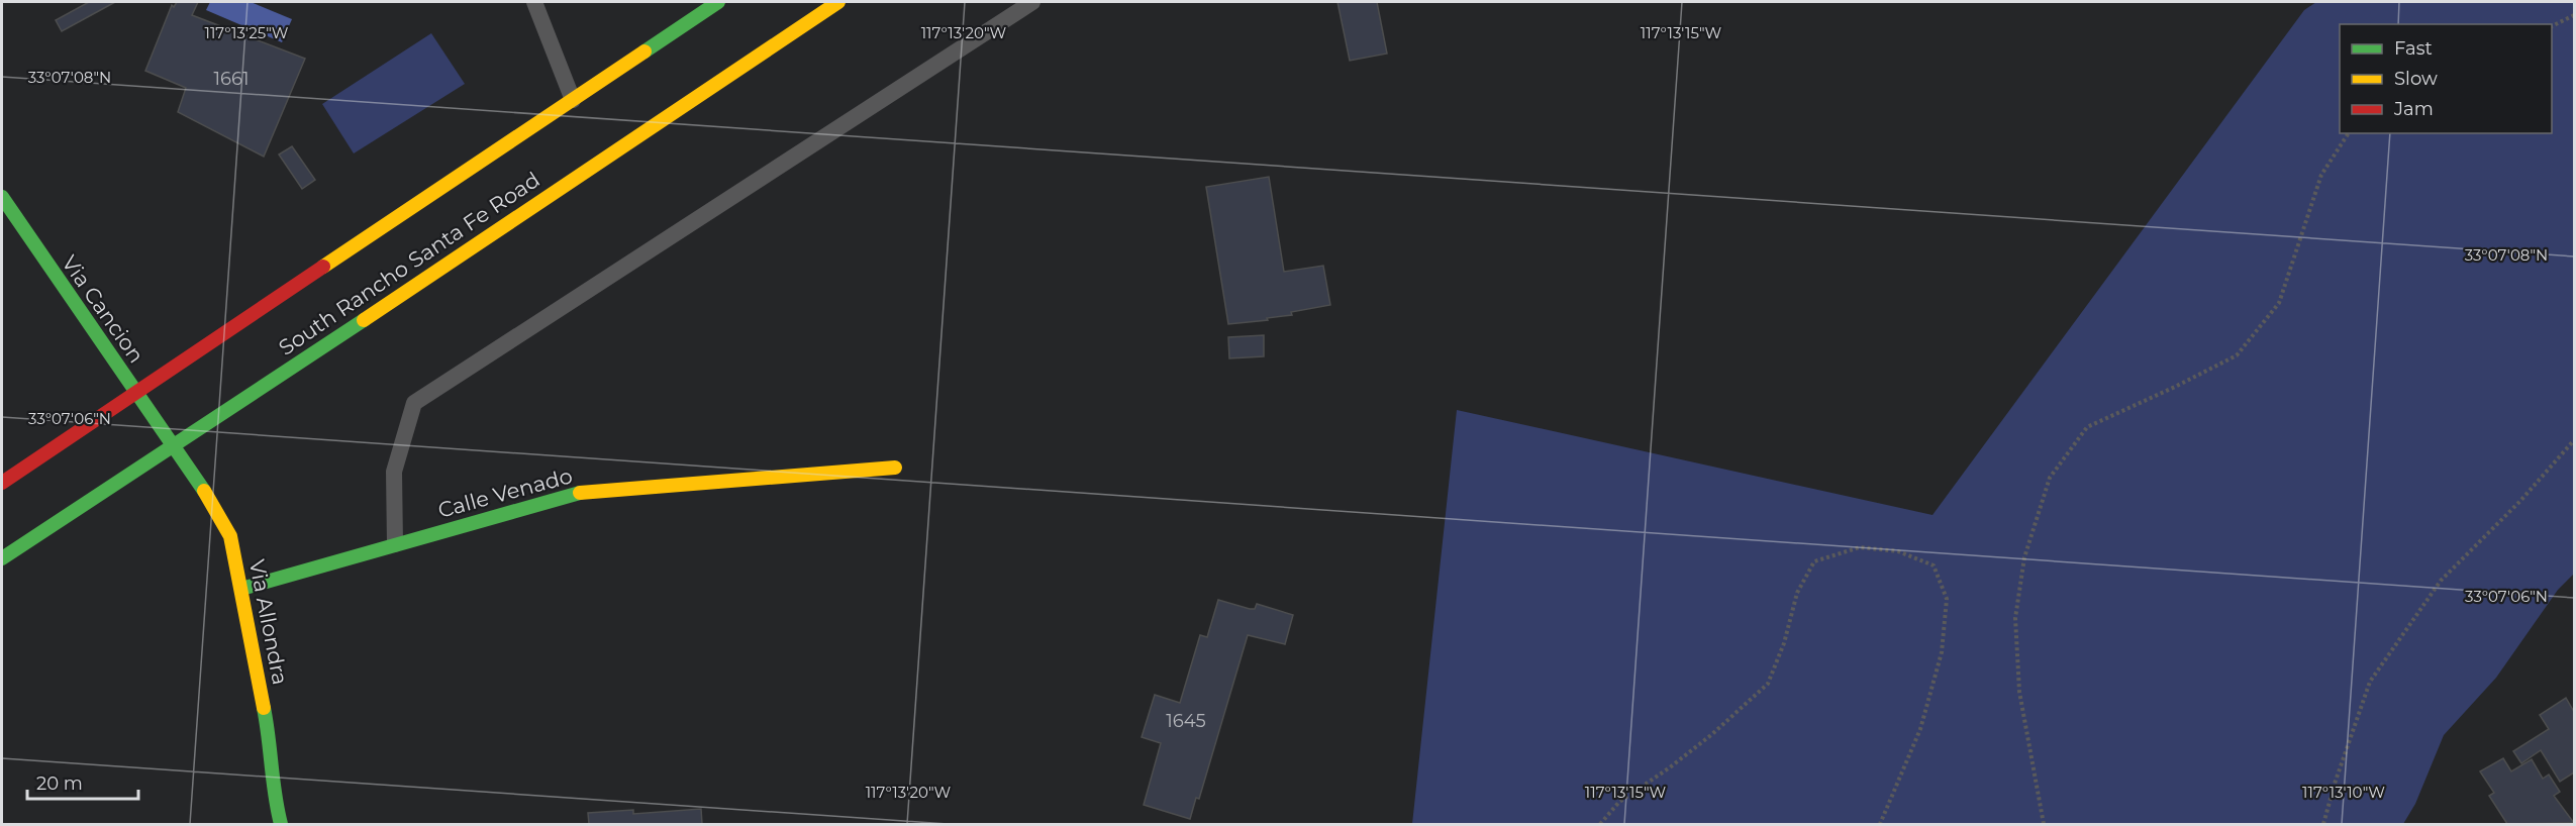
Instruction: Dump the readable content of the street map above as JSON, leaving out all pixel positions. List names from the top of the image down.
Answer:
{
  "streets": {
    "main road": [
      "South Rancho Santa Fe Road",
      "Via Cancion",
      "Calle Venado",
      "Via Allondra"
    ]
  },
  "crossings": [
    ["South Rancho Santa Fe Road", "Via Cancion"],
    ["South Rancho Santa Fe Road", "Via Allondra"],
    ["Via Cancion", "Via Allondra"],
    ["Calle Venado", "Via Allondra"]
  ],
  "house_numbers": ["1661", "1645"],
  "legend": ["Fast", "Slow", "Jam"],
  "scale_bar": "20 m",
  "coordinates": [
    "117°13'25\"W",
    "117°13'20\"W",
    "117°13'15\"W",
    "33°07'08\"N",
    "33°07'06\"N",
    "117°13'10\"W"
  ]
}
